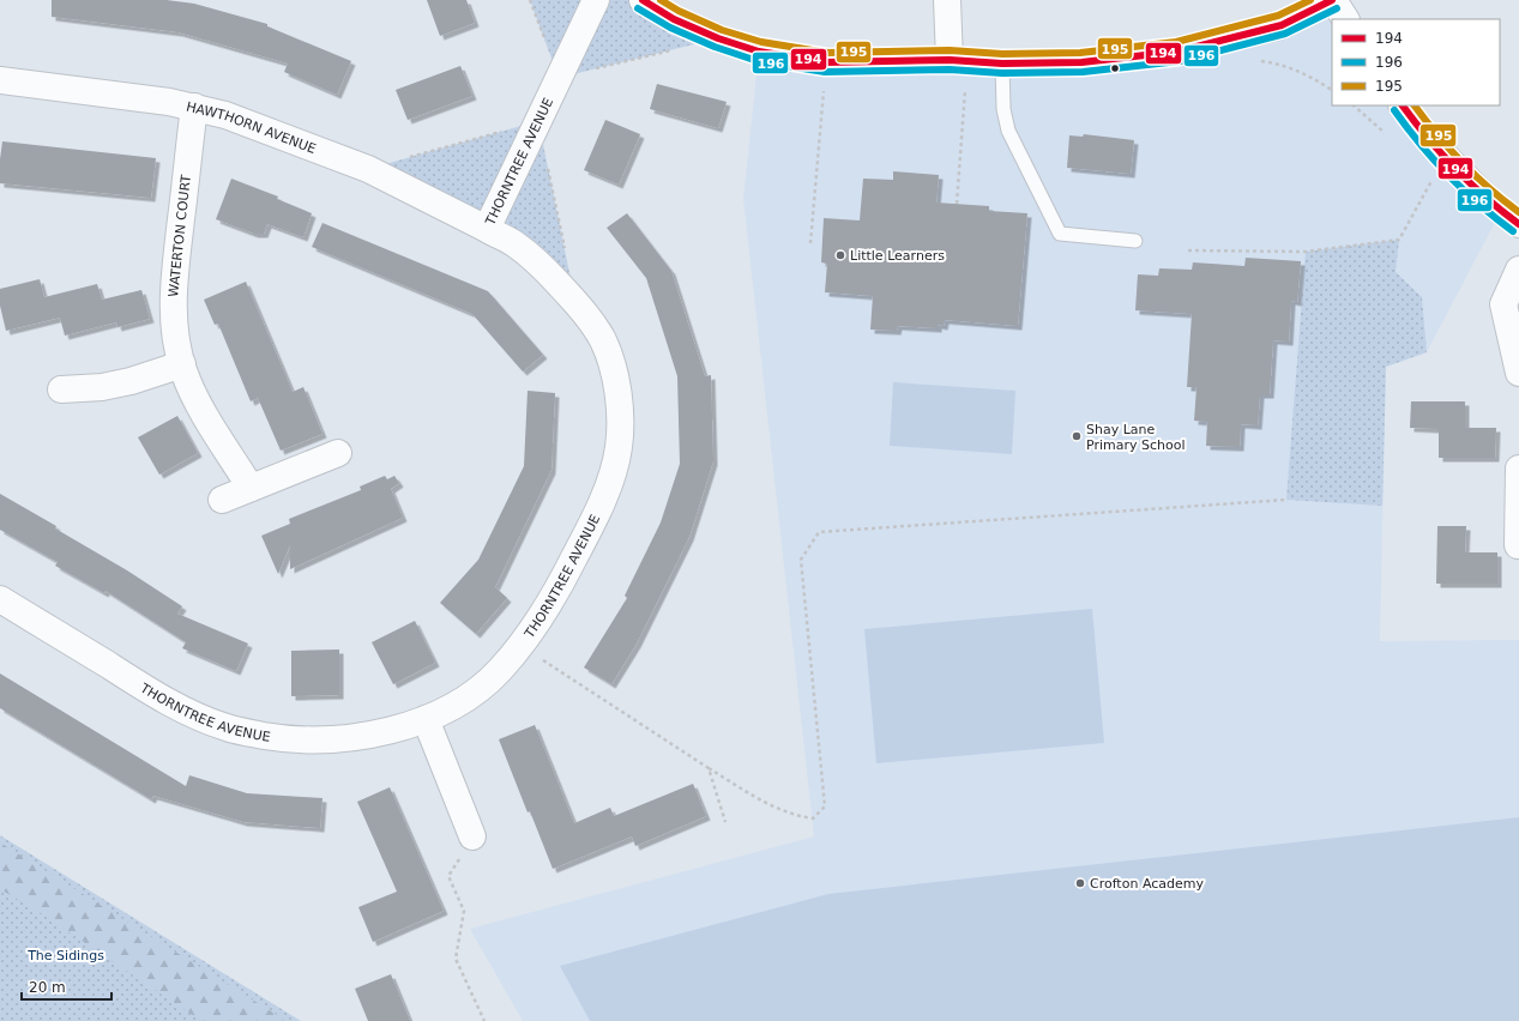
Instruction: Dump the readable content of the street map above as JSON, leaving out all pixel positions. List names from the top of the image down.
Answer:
{
  "streets": {
    "street": ["HAWTHORN AVENUE", "THORNTREE AVENUE", "WATERTON COURT"]
  },
  "crossings": [
    ["HAWTHORN AVENUE", "THORNTREE AVENUE"],
    ["HAWTHORN AVENUE", "WATERTON COURT"]
  ],
  "parks": ["The Sidings"],
  "places": ["Little Learners", "Shay Lane Primary School", "Crofton Academy"],
  "lines": ["transit line 194", "transit line 195", "transit line 196"],
  "legend": ["194", "196", "195"],
  "scale_bar": "20 m"
}
